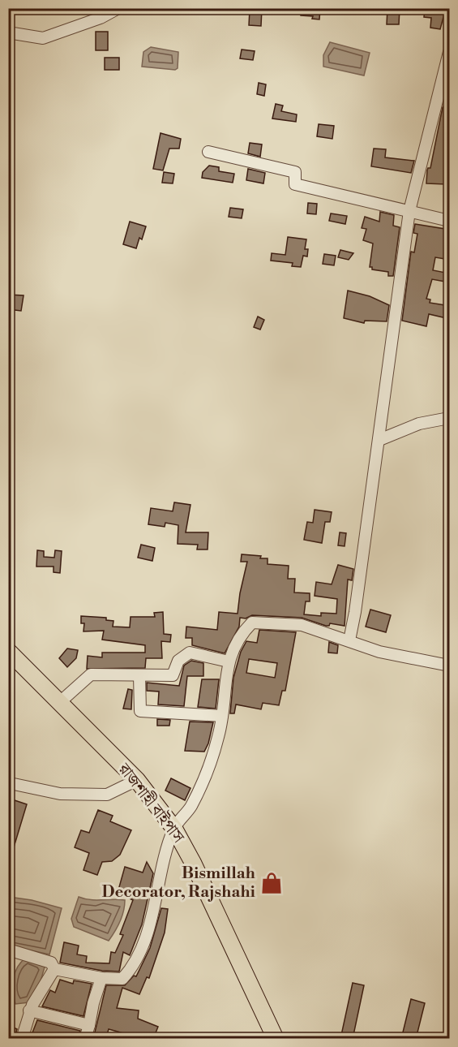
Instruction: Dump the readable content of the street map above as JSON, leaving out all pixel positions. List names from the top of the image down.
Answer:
{
  "streets": {
    "highway": ["রাজশাহী বাইপাস"]
  },
  "places": {
    "shop": ["Bismillah Decorator, Rajshahi"]
  }
}
